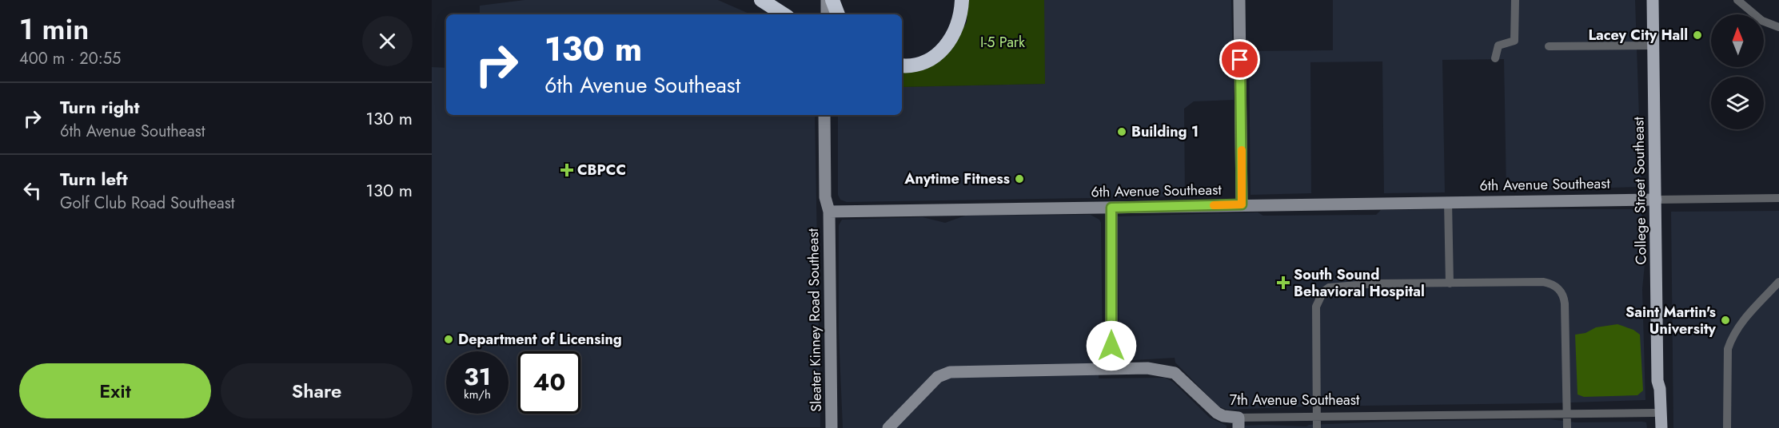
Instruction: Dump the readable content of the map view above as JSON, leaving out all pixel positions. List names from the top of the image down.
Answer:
{
  "streets": {
    "main road": ["College Street Southeast"],
    "street": ["6th Avenue Southeast", "Sleater Kinney Road Southeast", "7th Avenue Southeast"]
  },
  "crossings": [
    ["6th Avenue Southeast", "College Street Southeast"],
    ["6th Avenue Southeast", "Sleater Kinney Road Southeast"],
    ["College Street Southeast", "7th Avenue Southeast"]
  ],
  "parks": ["I-5 Park"],
  "places": {
    "other": [
      "Lacey City Hall",
      "Building 1",
      "Anytime Fitness",
      "Saint Martin's University",
      "Department of Licensing"
    ],
    "health": ["CBPCC", "South Sound Behavioral Hospital"]
  },
  "north": "top",
  "page": {
    "heading": ["1 min", "400 m · 20:55"],
    "turn": ["130 m", "6th Avenue Southeast"],
    "list": [
      {
        "name": "Turn right",
        "note": "6th Avenue Southeast",
        "value": "130 m"
      },
      {
        "name": "Turn left",
        "note": "Golf Club Road Southeast",
        "value": "130 m"
      }
    ],
    "speed": "31 km/h",
    "limit": "40",
    "buttons": ["Exit", "Share"]
  }
}
